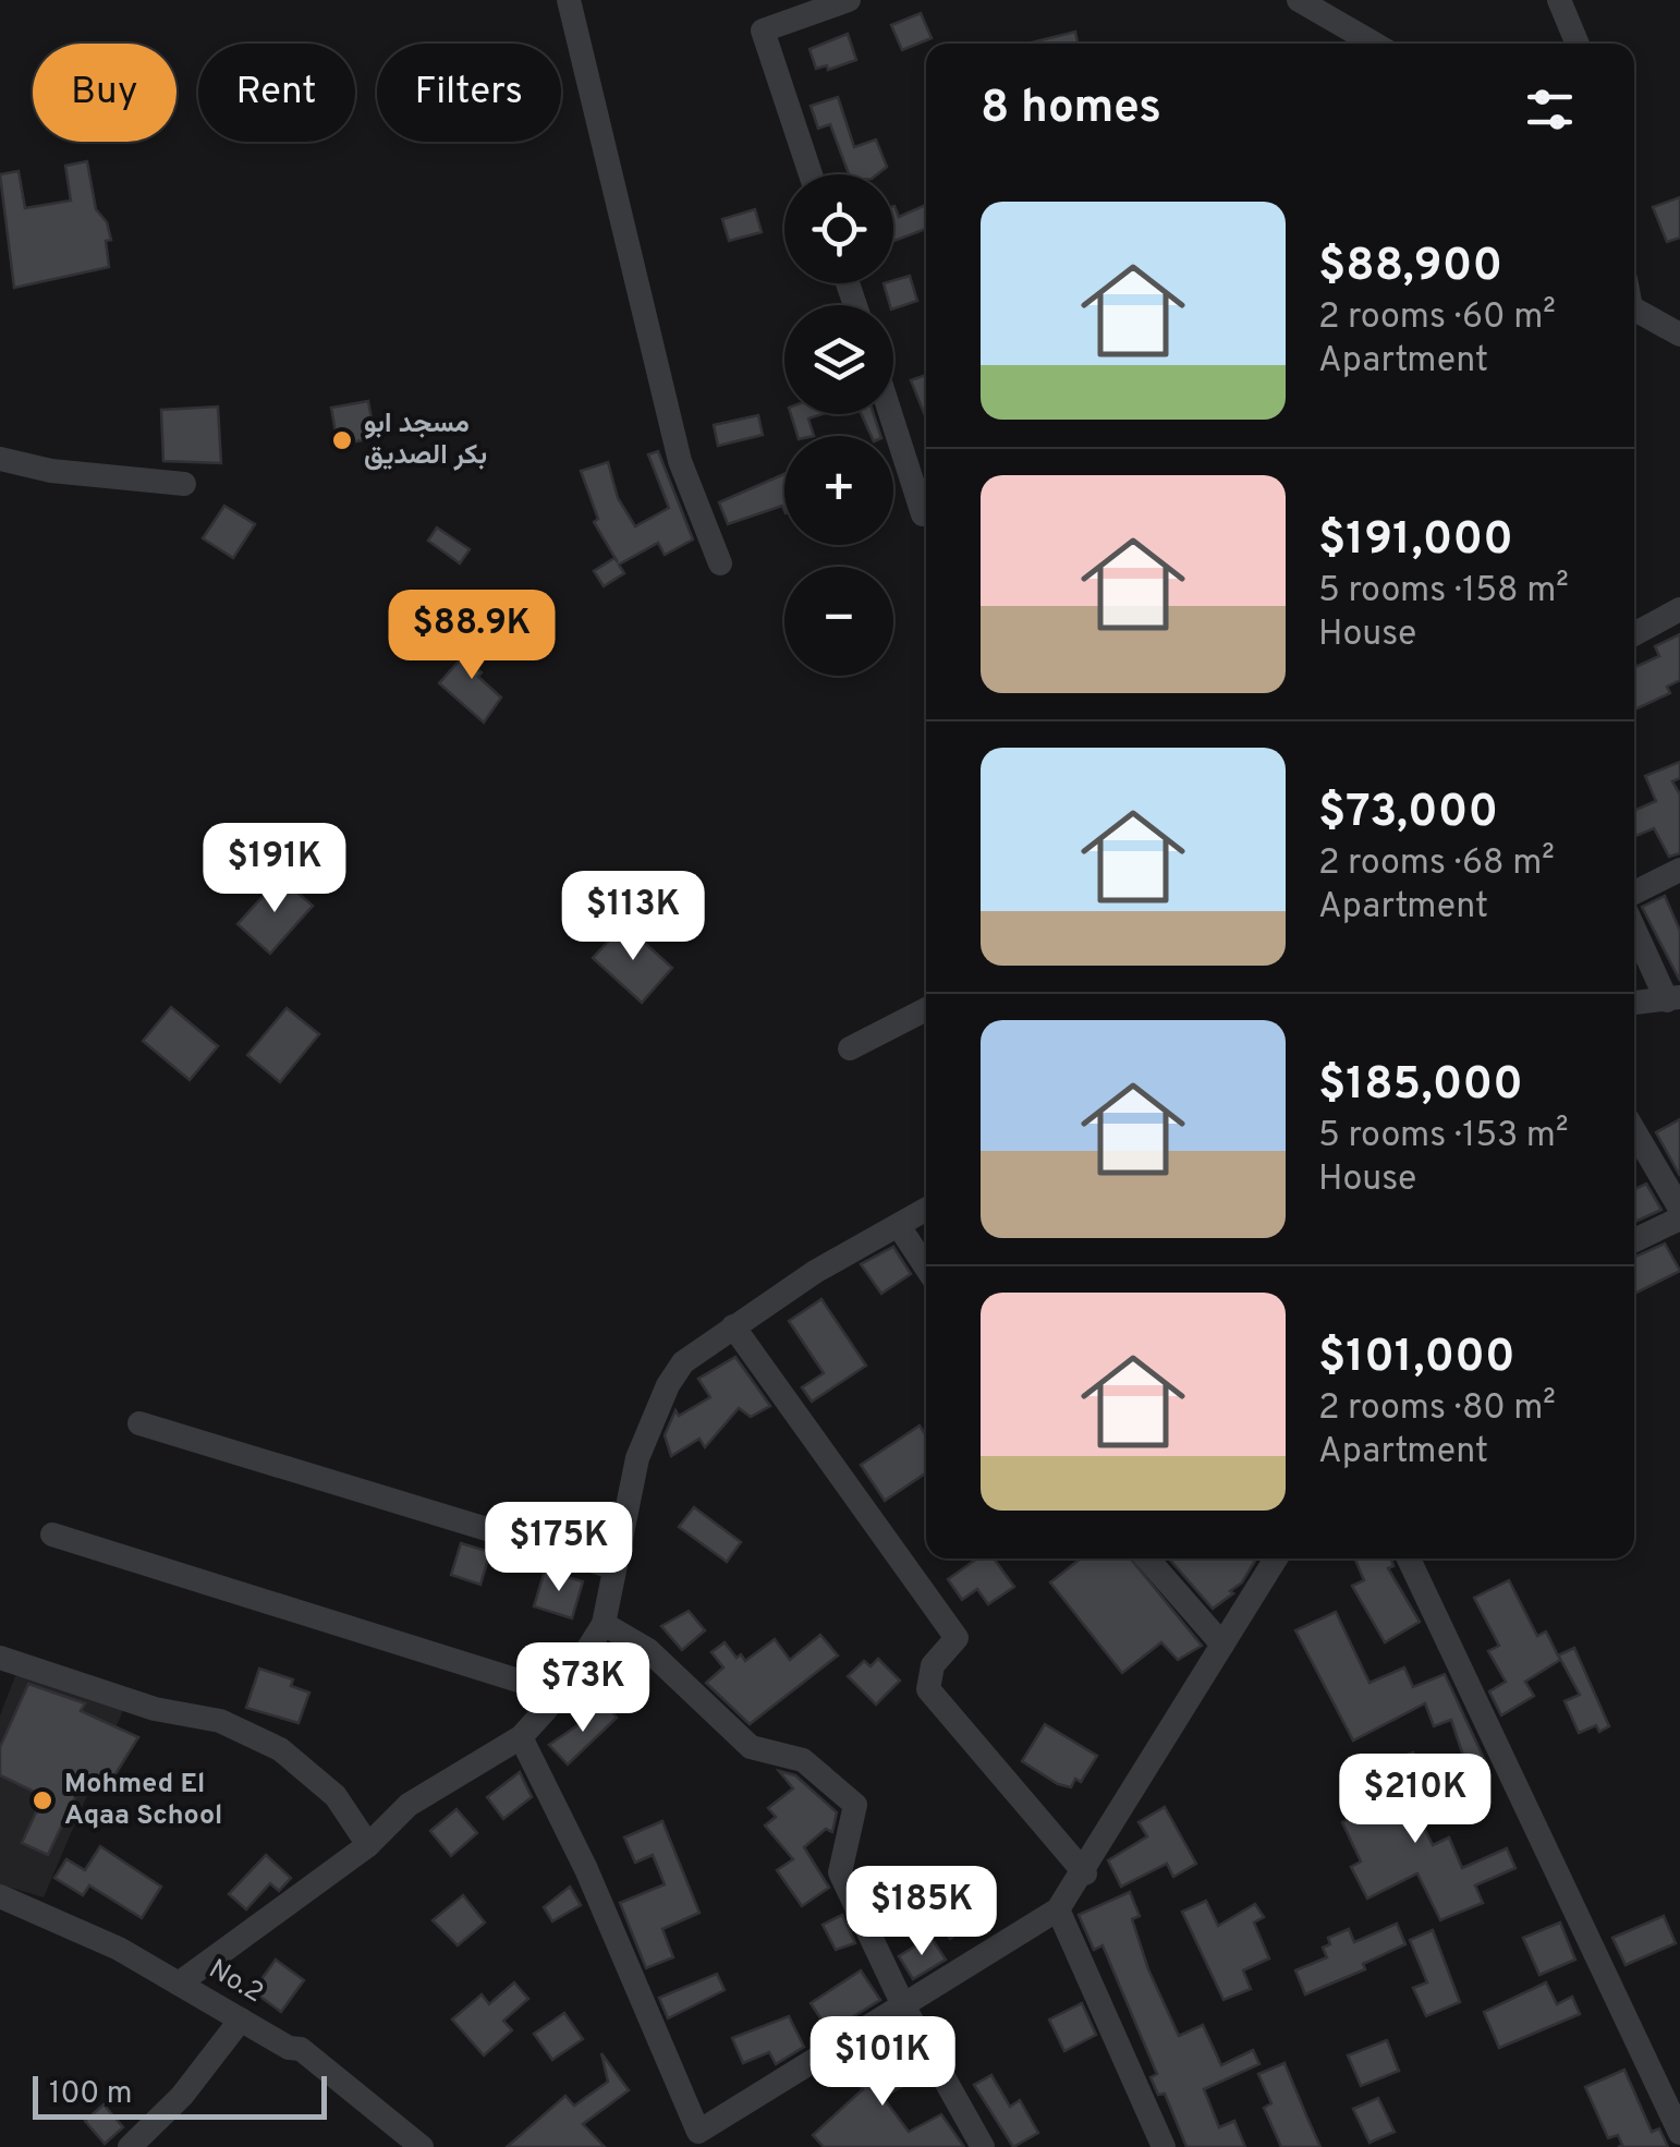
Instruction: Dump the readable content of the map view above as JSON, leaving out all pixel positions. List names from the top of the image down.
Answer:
{
  "streets": {
    "street": ["No.2"]
  },
  "places": ["مسجد ابو بكر الصديق", "Mohmed El Aqaa School"],
  "scale_bar": "100 m",
  "page": {
    "chip": ["Buy", "Rent", "Filters"],
    "heading": "8 homes",
    "map_buttons": ["+", "−"],
    "list": [
      {
        "name": "$88,900",
        "note": "2 rooms · 60 m² · Apartment"
      },
      {
        "name": "$191,000",
        "note": "5 rooms · 158 m² · House"
      },
      {
        "name": "$73,000",
        "note": "2 rooms · 68 m² · Apartment"
      },
      {
        "name": "$185,000",
        "note": "5 rooms · 153 m² · House"
      },
      {
        "name": "$101,000",
        "note": "2 rooms · 80 m² · Apartment"
      }
    ],
    "price": [
      "$88.9K",
      "$191K",
      "$113K",
      "$175K",
      "$73K",
      "$210K",
      "$185K",
      "$101K"
    ],
    "scale": "100 m"
  }
}
